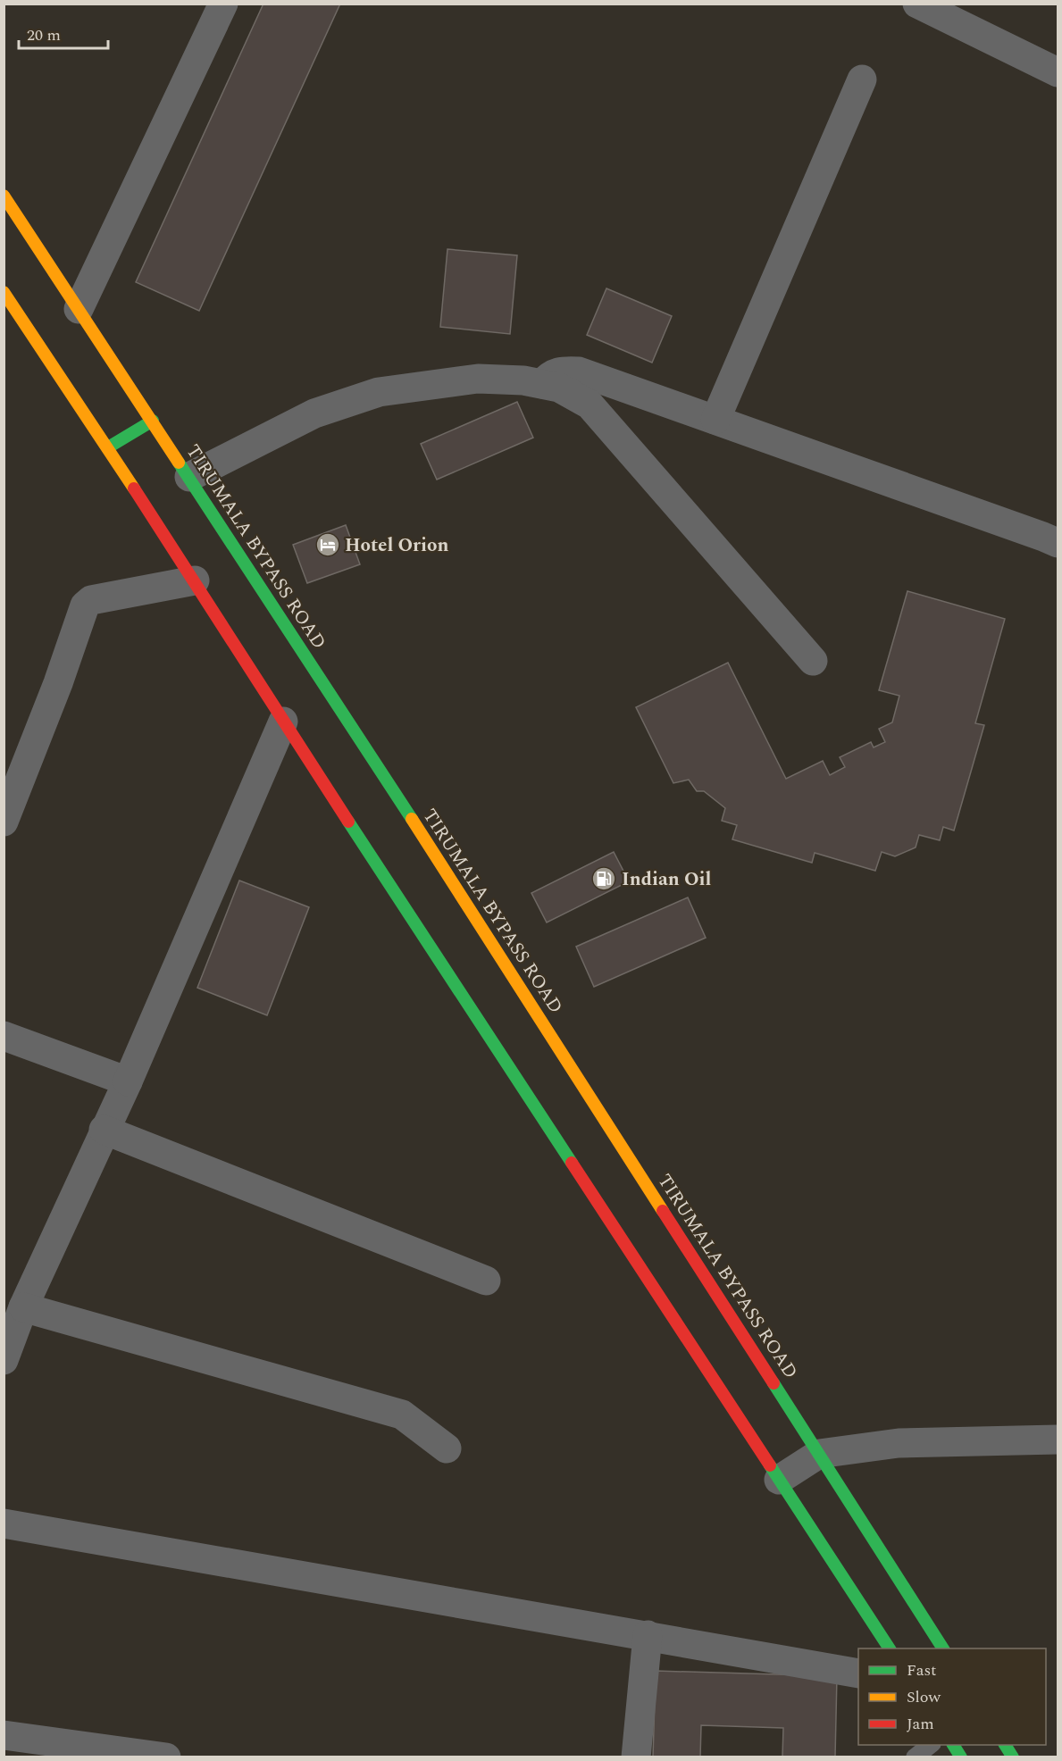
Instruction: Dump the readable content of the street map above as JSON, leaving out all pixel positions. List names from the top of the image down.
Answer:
{
  "streets": {
    "main road": ["TIRUMALA BYPASS ROAD"]
  },
  "places": {
    "hotel": ["Hotel Orion"],
    "fuel station": ["Indian Oil"]
  },
  "legend": ["Fast", "Slow", "Jam"],
  "scale_bar": "20 m"
}
